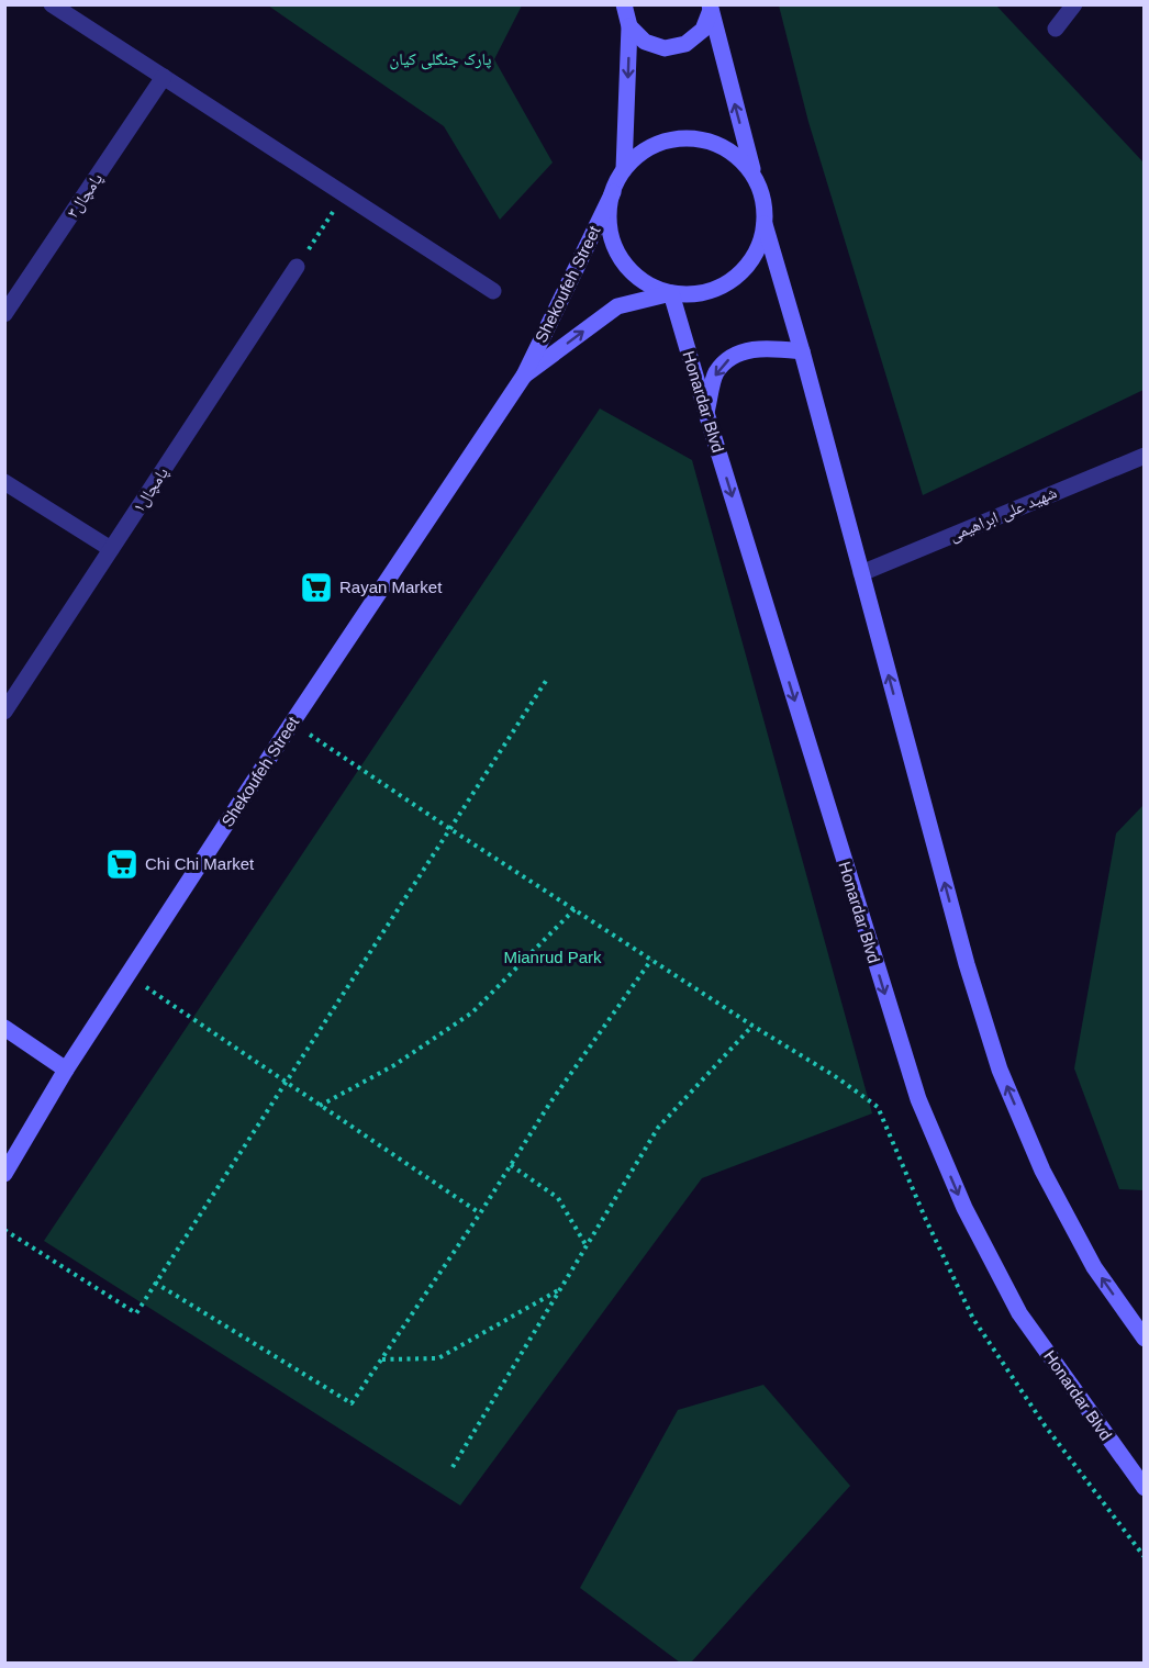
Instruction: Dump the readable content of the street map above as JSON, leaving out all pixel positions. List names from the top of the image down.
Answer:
{
  "streets": {
    "main road": ["Shekoufeh Street", "Honardar Blvd"],
    "street": ["پامچال۳", "پامچال۱", "شهید علی ابراهیمی"]
  },
  "crossings": [
    ["Shekoufeh Street", "Honardar Blvd"]
  ],
  "parks": ["پارک جنگلی کیان", "Mianrud Park"],
  "places": {
    "supermarket": ["Rayan Market", "Chi Chi Market"]
  }
}
